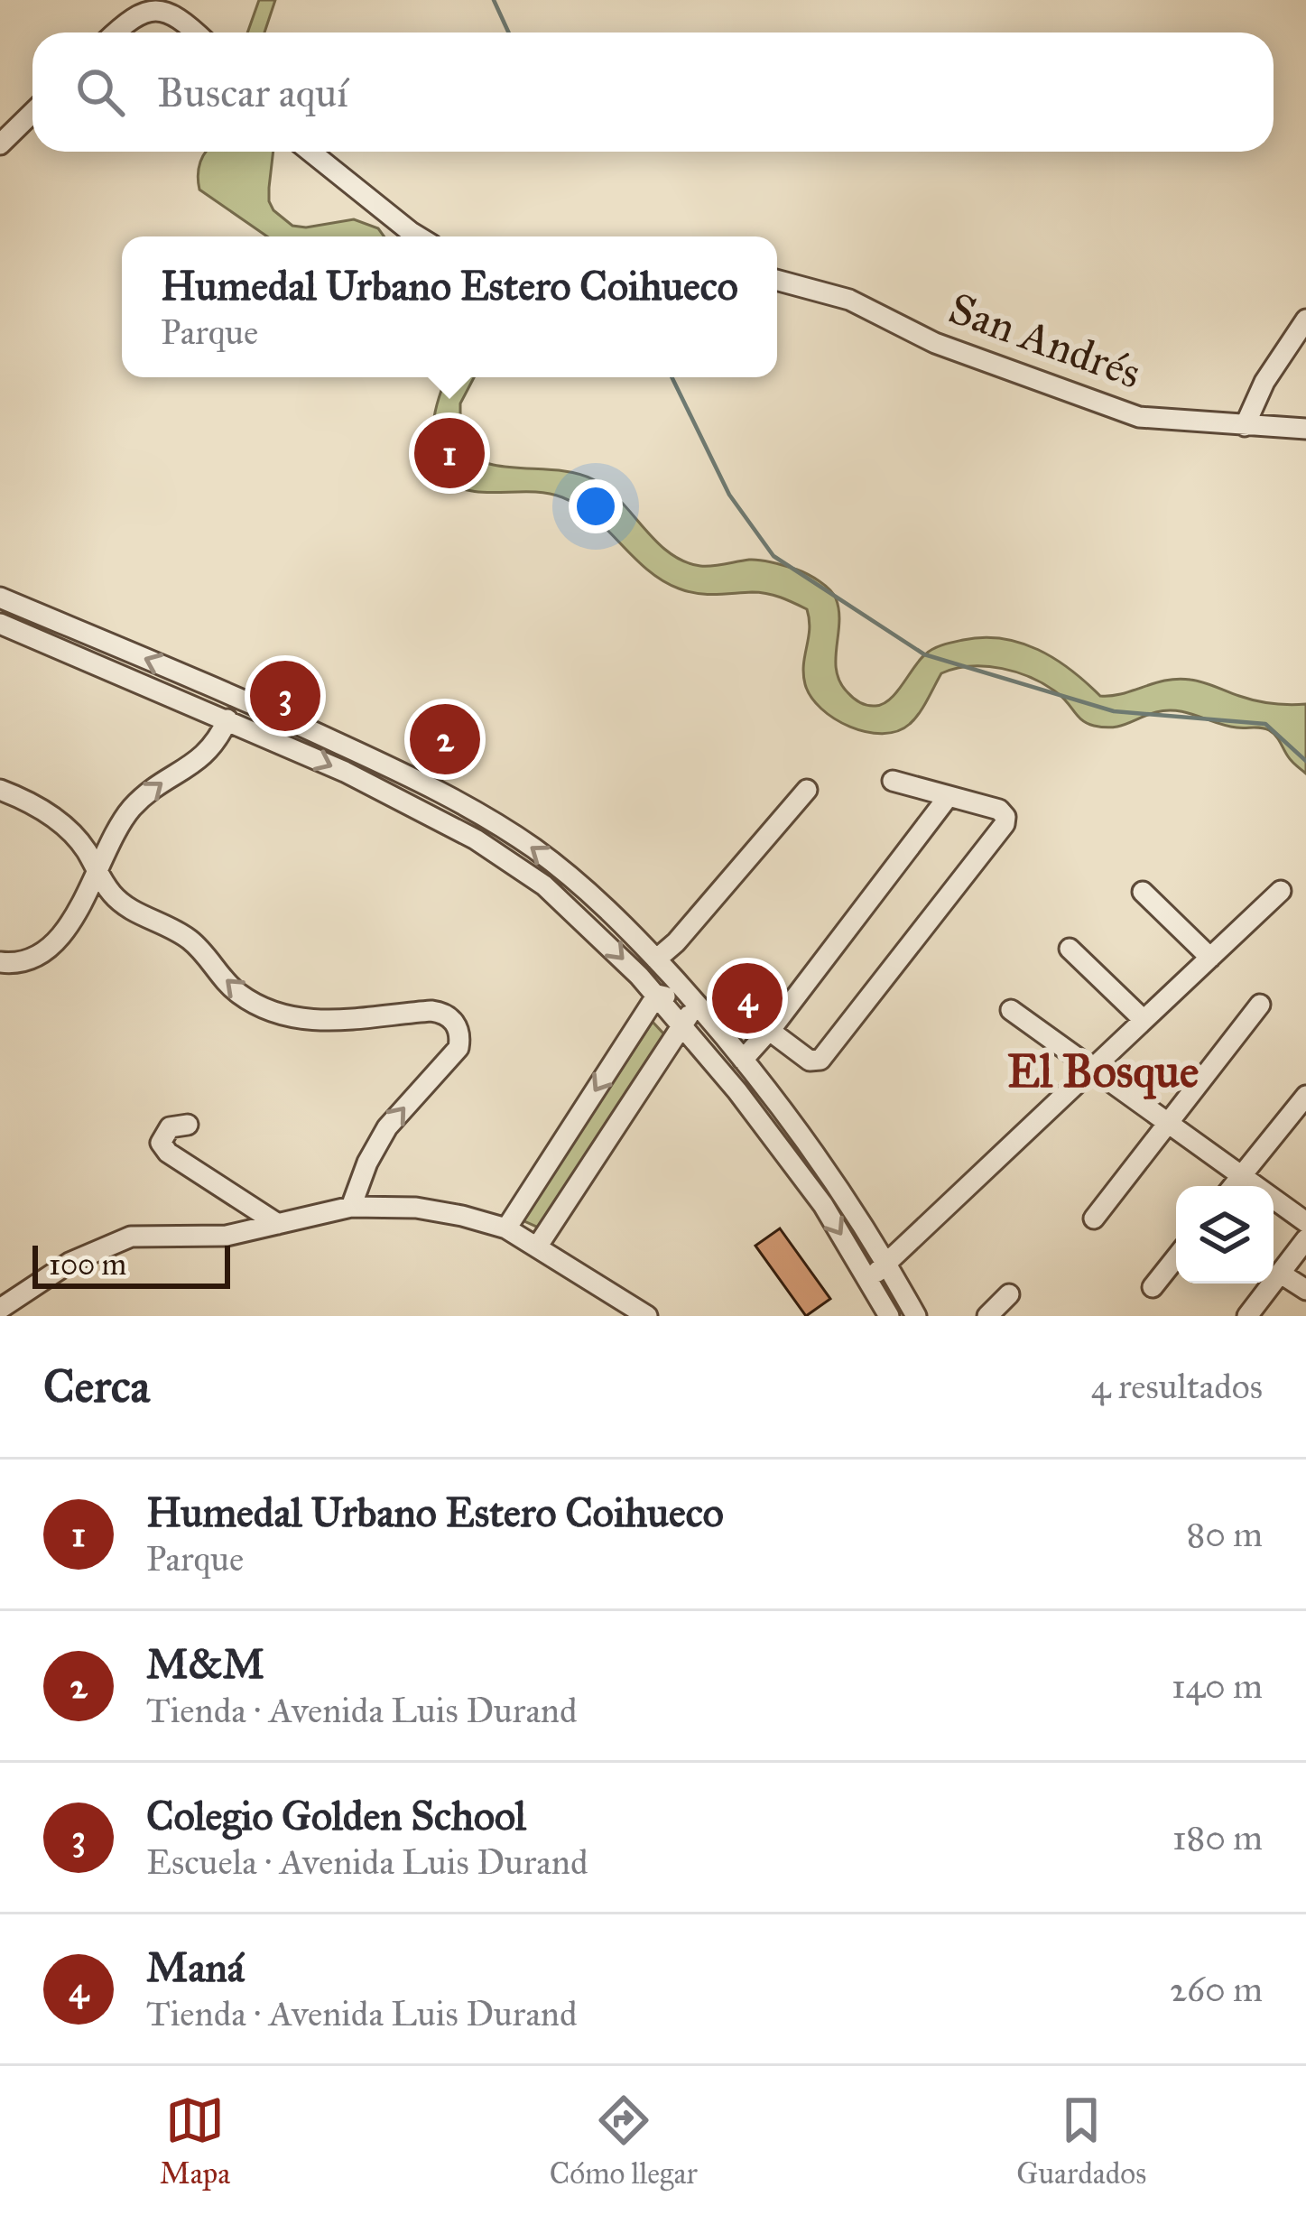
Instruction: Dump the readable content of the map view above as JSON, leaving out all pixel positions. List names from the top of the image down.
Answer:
{
  "streets": {
    "street": ["San Andrés"]
  },
  "districts": ["El Bosque"],
  "scale_bar": "100 m",
  "page": {
    "search": "Buscar aquí",
    "popup": ["Humedal Urbano Estero Coihueco", "Parque"],
    "pins": [
      "1",
      "3",
      "2",
      "4"
    ],
    "scale": "100 m",
    "heading": ["Cerca", "4 resultados"],
    "list": [
      {
        "mark": "1",
        "name": "Humedal Urbano Estero Coihueco",
        "note": "Parque",
        "value": "80 m"
      },
      {
        "mark": "2",
        "name": "M&M",
        "note": "Tienda · Avenida Luis Durand",
        "value": "140 m"
      },
      {
        "mark": "3",
        "name": "Colegio Golden School",
        "note": "Escuela · Avenida Luis Durand",
        "value": "180 m"
      },
      {
        "mark": "4",
        "name": "Maná",
        "note": "Tienda · Avenida Luis Durand",
        "value": "260 m"
      }
    ],
    "nav": ["Mapa", "Cómo llegar", "Guardados"]
  }
}
